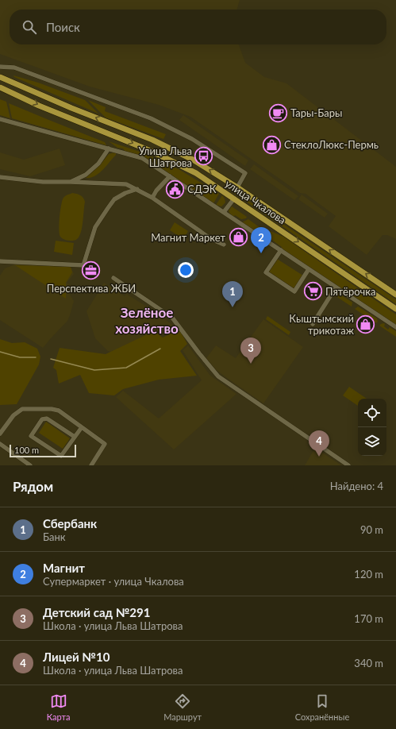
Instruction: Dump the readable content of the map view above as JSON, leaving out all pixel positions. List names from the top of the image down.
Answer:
{
  "streets": {
    "main road": ["улица Чкалова"]
  },
  "districts": ["Зелёное хозяйство"],
  "places": {
    "cafe": ["Тары-Бары"],
    "shop": ["СтеклоЛюкс-Пермь", "Магнит Маркет", "Кыштымский трикотаж"],
    "bus stop": ["Улица Льва Шатрова"],
    "public building": ["СДЭК"],
    "office": ["Перспектива ЖБИ"],
    "supermarket": ["Пятёрочка"]
  },
  "scale_bar": "100 m",
  "page": {
    "search": "Поиск",
    "pins": [
      "2",
      "1",
      "3",
      "4"
    ],
    "scale": "100 m",
    "heading": ["Рядом", "Найдено: 4"],
    "list": [
      {
        "mark": "1",
        "name": "Сбербанк",
        "note": "Банк",
        "value": "90 m"
      },
      {
        "mark": "2",
        "name": "Магнит",
        "note": "Супермаркет · улица Чкалова",
        "value": "120 m"
      },
      {
        "mark": "3",
        "name": "Детский сад №291",
        "note": "Школа · улица Льва Шатрова",
        "value": "170 m"
      },
      {
        "mark": "4",
        "name": "Лицей №10",
        "note": "Школа · улица Льва Шатрова",
        "value": "340 m"
      }
    ],
    "nav": ["Карта", "Маршрут", "Сохранённые"]
  }
}
